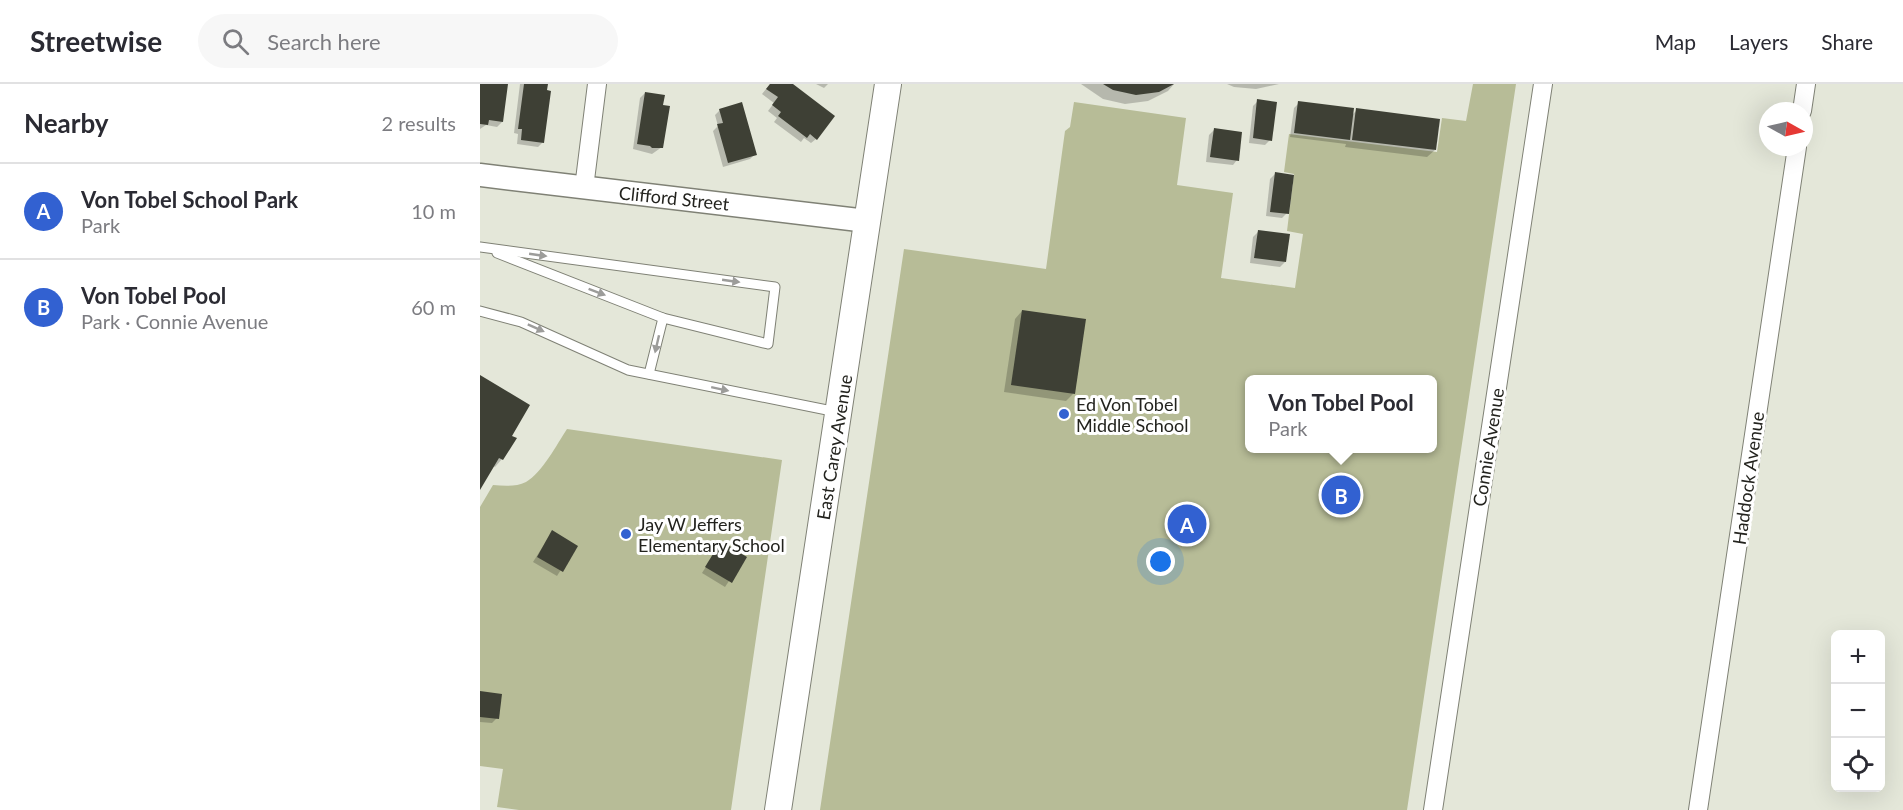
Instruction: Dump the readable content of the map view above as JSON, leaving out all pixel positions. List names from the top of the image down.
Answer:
{
  "streets": {
    "main road": ["East Carey Avenue"],
    "street": ["Clifford Street", "Connie Avenue", "Haddock Avenue"]
  },
  "crossings": [
    ["Clifford Street", "East Carey Avenue"]
  ],
  "places": ["Ed Von Tobel Middle School", "Jay W Jeffers Elementary School"],
  "north": "right",
  "page": {
    "header": "Streetwise",
    "search": "Search here",
    "nav": ["Map", "Layers", "Share"],
    "heading": ["Nearby", "2 results"],
    "list": [
      {
        "mark": "A",
        "name": "Von Tobel School Park",
        "note": "Park",
        "value": "10 m"
      },
      {
        "mark": "B",
        "name": "Von Tobel Pool",
        "note": "Park · Connie Avenue",
        "value": "60 m"
      }
    ],
    "popup": ["Von Tobel Pool", "Park"],
    "pins": ["B", "A"],
    "map_buttons": ["+", "−"]
  }
}
